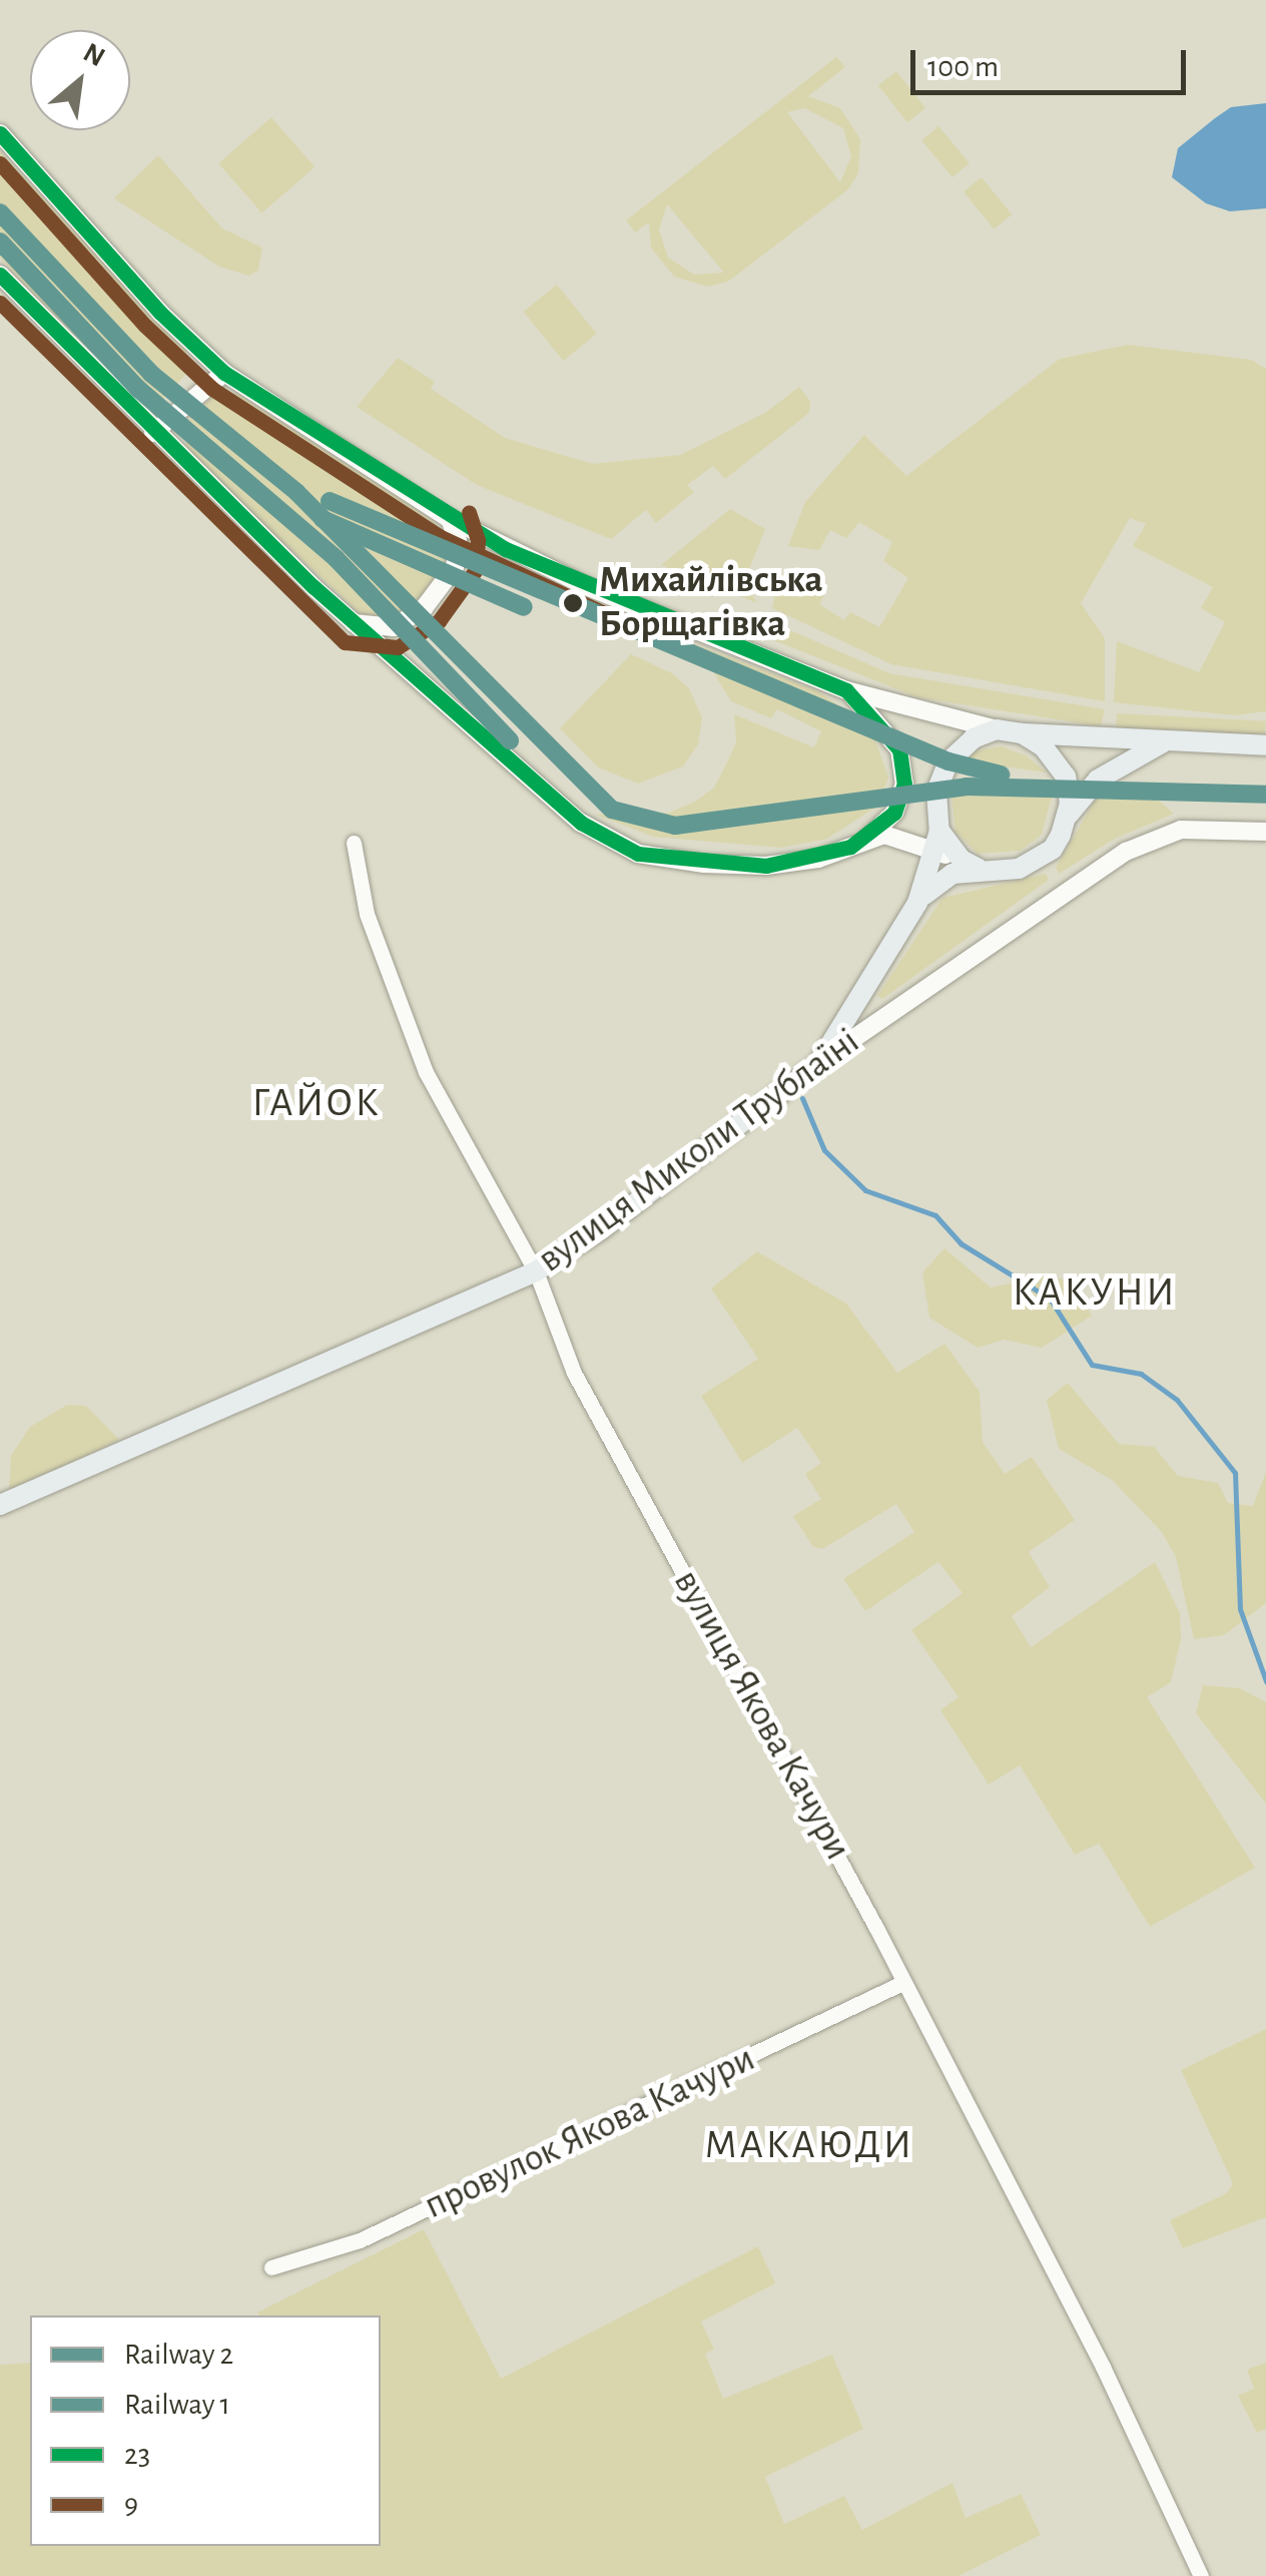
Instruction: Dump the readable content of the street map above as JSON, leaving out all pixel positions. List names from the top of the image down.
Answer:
{
  "streets": {
    "main road": ["вулиця Миколи Трублаїні"],
    "street": ["вулиця Якова Качури", "провулок Якова Качури"]
  },
  "crossings": [
    ["вулиця Миколи Трублаїні", "вулиця Якова Качури"],
    ["вулиця Якова Качури", "провулок Якова Качури"]
  ],
  "districts": ["ГАЙОК", "КАКУНИ", "МАКАЮДИ"],
  "places": ["Михайлівська Борщагівка"],
  "lines": [
    "transit line 23",
    "transit line 9",
    "rail line 2",
    "rail line 1"
  ],
  "legend": [
    "Railway 2",
    "Railway 1",
    "23",
    "9"
  ],
  "scale_bar": "100 m",
  "north": "top right"
}
